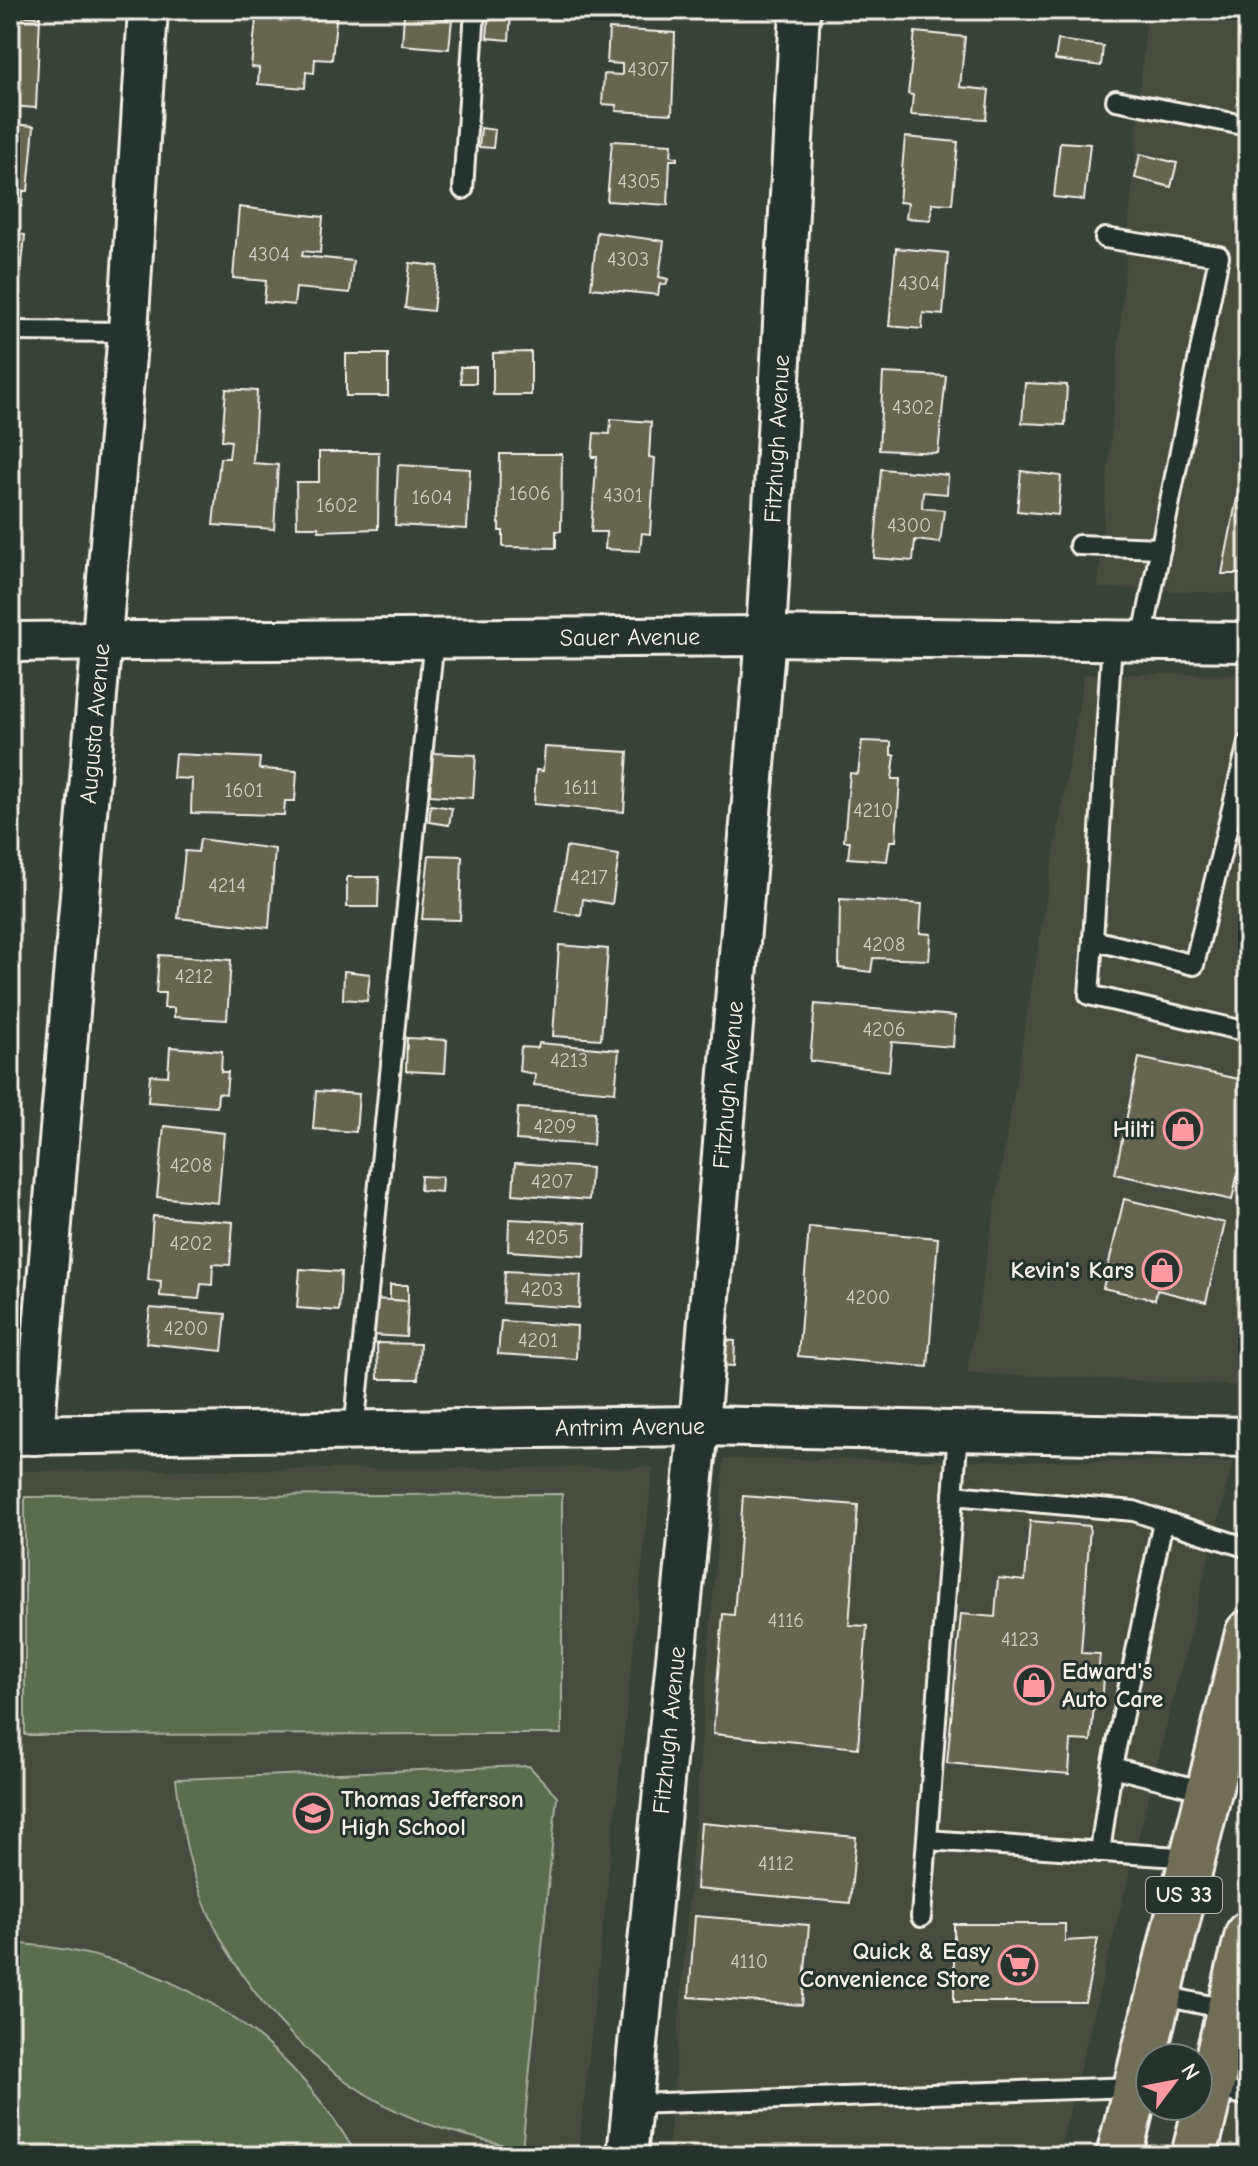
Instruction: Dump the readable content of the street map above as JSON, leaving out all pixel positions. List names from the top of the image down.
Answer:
{
  "streets": {
    "main road": ["US 33"],
    "street": [
      "Fitzhugh Avenue",
      "Sauer Avenue",
      "Augusta Avenue",
      "Antrim Avenue"
    ]
  },
  "crossings": [
    ["Fitzhugh Avenue", "Sauer Avenue"],
    ["Fitzhugh Avenue", "Antrim Avenue"],
    ["Sauer Avenue", "Augusta Avenue"],
    ["Augusta Avenue", "Antrim Avenue"]
  ],
  "places": {
    "shop": ["Hilti", "Kevin's Kars", "Edward's Auto Care"],
    "school or university": ["Thomas Jefferson High School"],
    "supermarket": ["Quick & Easy Convenience Store"]
  },
  "house_numbers": [
    "4307",
    "4305",
    "4304",
    "4303",
    "4304",
    "4302",
    "1606",
    "4301",
    "1604",
    "1602",
    "4300",
    "1611",
    "1601",
    "4210",
    "4217",
    "4214",
    "4208",
    "4212",
    "4206",
    "4213",
    "4209",
    "4208",
    "4207",
    "4205",
    "4202",
    "4203",
    "4200",
    "4200",
    "4201",
    "4116",
    "4123",
    "4112",
    "4110"
  ],
  "north": "top right"
}
